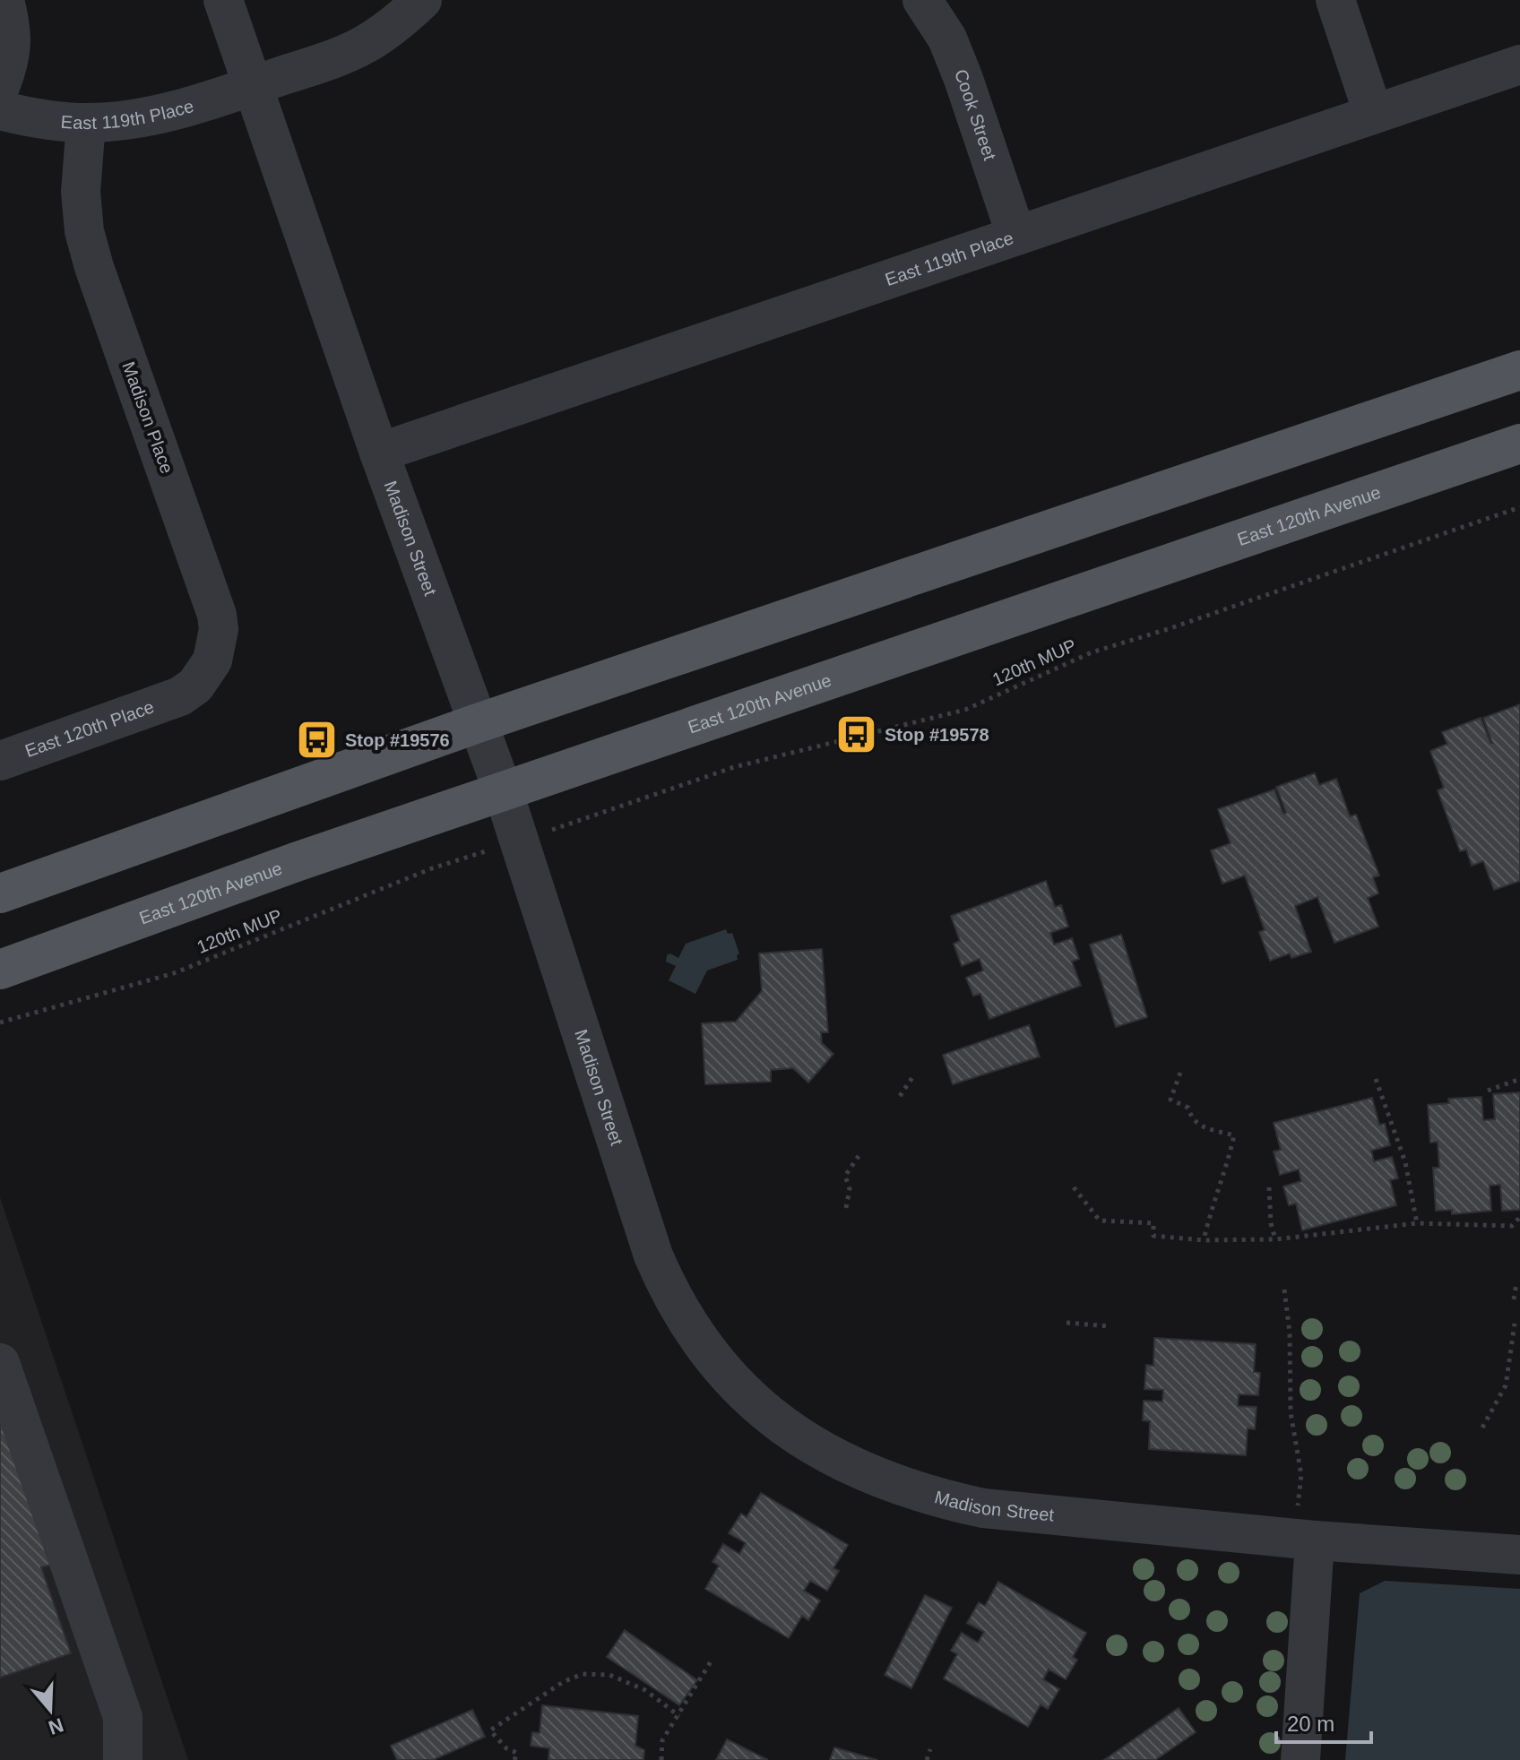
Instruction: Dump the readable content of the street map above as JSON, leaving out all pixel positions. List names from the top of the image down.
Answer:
{
  "streets": {
    "main road": ["East 120th Avenue"],
    "street": [
      "East 119th Place",
      "Cook Street",
      "Madison Place",
      "Madison Street",
      "East 120th Place"
    ],
    "path": ["120th MUP"]
  },
  "crossings": [
    ["East 119th Place", "Cook Street"],
    ["East 119th Place", "Madison Place"],
    ["East 119th Place", "Madison Street"],
    ["Madison Place", "East 120th Place"],
    ["East 120th Avenue", "Madison Street"]
  ],
  "places": {
    "bus stop": ["Stop #19578", "Stop #19576"]
  },
  "scale_bar": "20 m",
  "north": "bottom"
}
